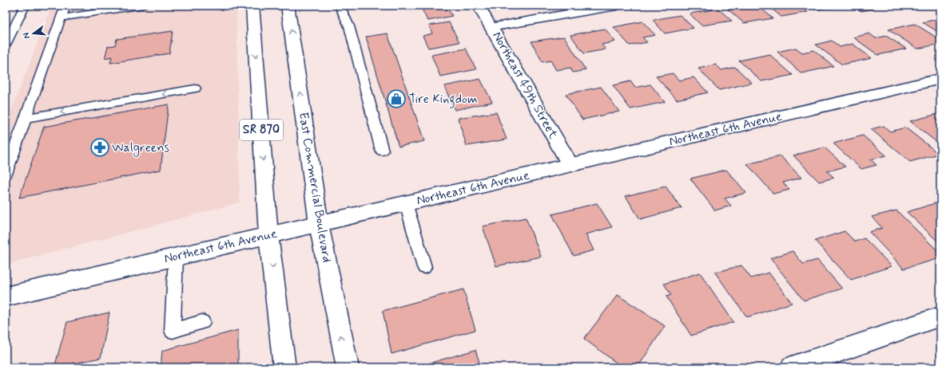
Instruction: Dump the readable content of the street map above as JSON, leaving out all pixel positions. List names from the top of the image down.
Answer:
{
  "streets": {
    "street": [
      "Northeast 49th Street",
      "Northeast 6th Avenue",
      "SR 870",
      "East Commercial Boulevard"
    ]
  },
  "crossings": [
    ["Northeast 49th Street", "Northeast 6th Avenue"],
    ["Northeast 6th Avenue", "SR 870"],
    ["Northeast 6th Avenue", "East Commercial Boulevard"]
  ],
  "places": {
    "shop": ["Tire Kingdom"],
    "pharmacy": ["Walgreens"]
  },
  "north": "left"
}
